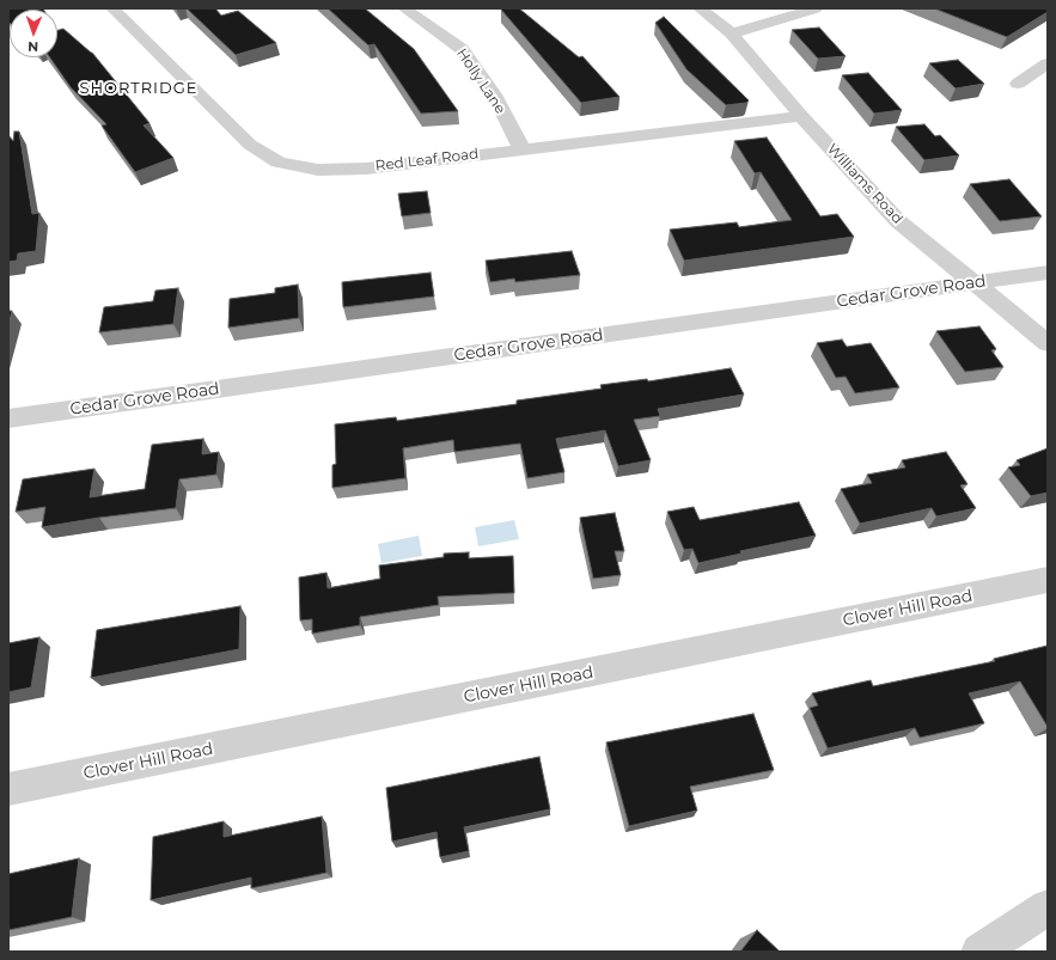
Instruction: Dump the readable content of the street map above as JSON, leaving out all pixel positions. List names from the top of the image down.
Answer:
{
  "streets": {
    "street": [
      "Holly Lane",
      "Red Leaf Road",
      "Williams Road",
      "Cedar Grove Road",
      "Clover Hill Road"
    ]
  },
  "crossings": [
    ["Holly Lane", "Red Leaf Road"],
    ["Red Leaf Road", "Williams Road"],
    ["Williams Road", "Cedar Grove Road"]
  ],
  "districts": ["SHORTRIDGE"],
  "north": "bottom"
}
